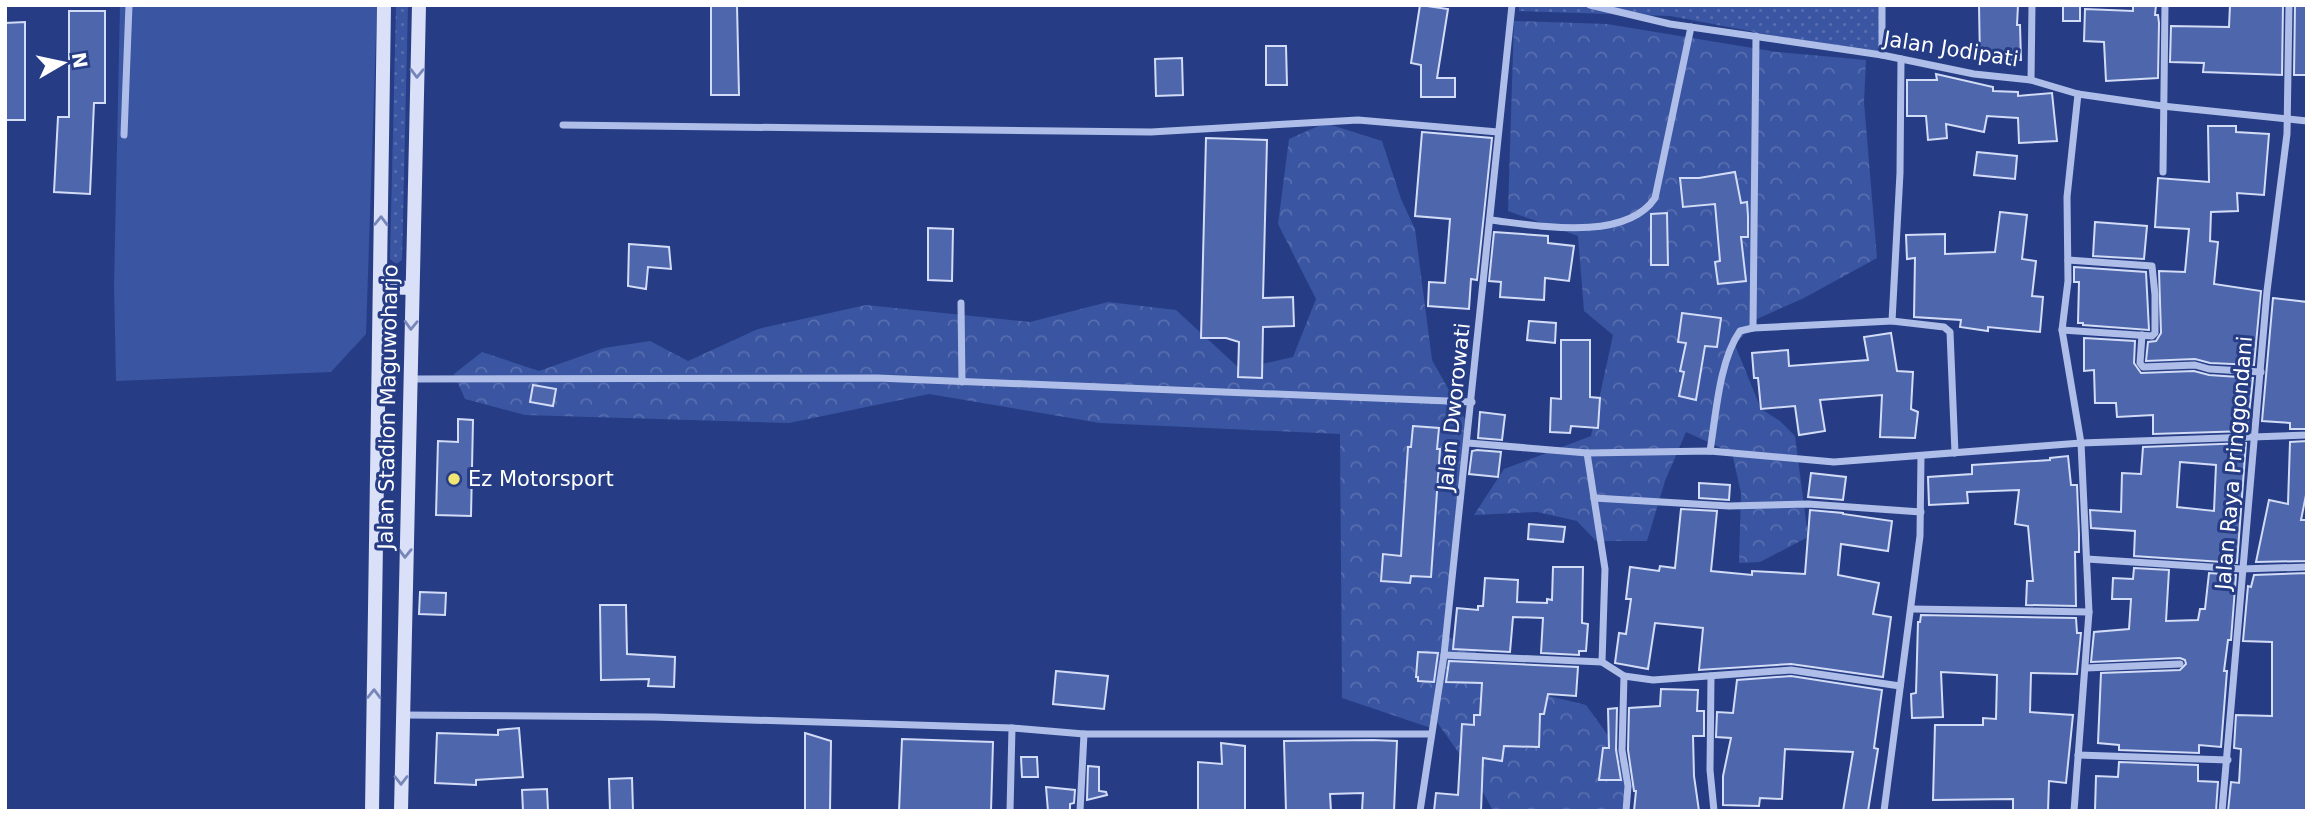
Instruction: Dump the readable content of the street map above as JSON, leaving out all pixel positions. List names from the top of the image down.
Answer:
{
  "streets": {
    "main road": ["Jalan Stadion Maguwoharjo"],
    "street": ["Jalan Jodipati", "Jalan Dworowati", "Jalan Raya Pringgondani"]
  },
  "crossings": [
    ["Jalan Jodipati", "Jalan Raya Pringgondani"]
  ],
  "places": ["Ez Motorsport"],
  "north": "right"
}
